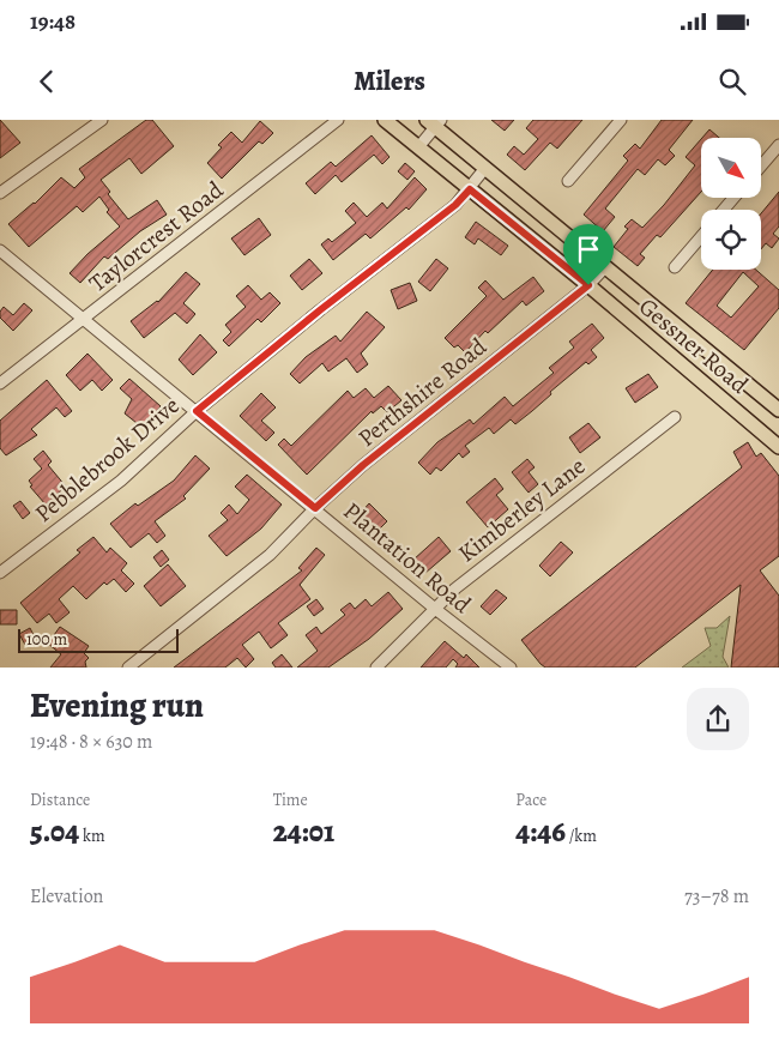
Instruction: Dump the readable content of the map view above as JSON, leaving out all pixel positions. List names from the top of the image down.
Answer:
{
  "streets": {
    "main road": ["Gessner Road"],
    "street": [
      "Taylorcrest Road",
      "Perthshire Road",
      "Pebblebrook Drive",
      "Kimberley Lane",
      "Plantation Road"
    ]
  },
  "crossings": [
    ["Taylorcrest Road", "Plantation Road"],
    ["Gessner Road", "Perthshire Road"],
    ["Gessner Road", "Pebblebrook Drive"],
    ["Perthshire Road", "Plantation Road"],
    ["Pebblebrook Drive", "Plantation Road"],
    ["Kimberley Lane", "Plantation Road"]
  ],
  "scale_bar": "100 m",
  "north": "bottom right",
  "page": {
    "status": "19:48",
    "header": "Milers",
    "scale": "100 m",
    "heading": ["Evening run", "19:48 · 8 × 630 m"],
    "stats": [
      ["Distance", "5.04 km"],
      ["Time", "24:01"],
      ["Pace", "4:46 /km"]
    ],
    "chart": ["Elevation", "73–78 m"]
  }
}
